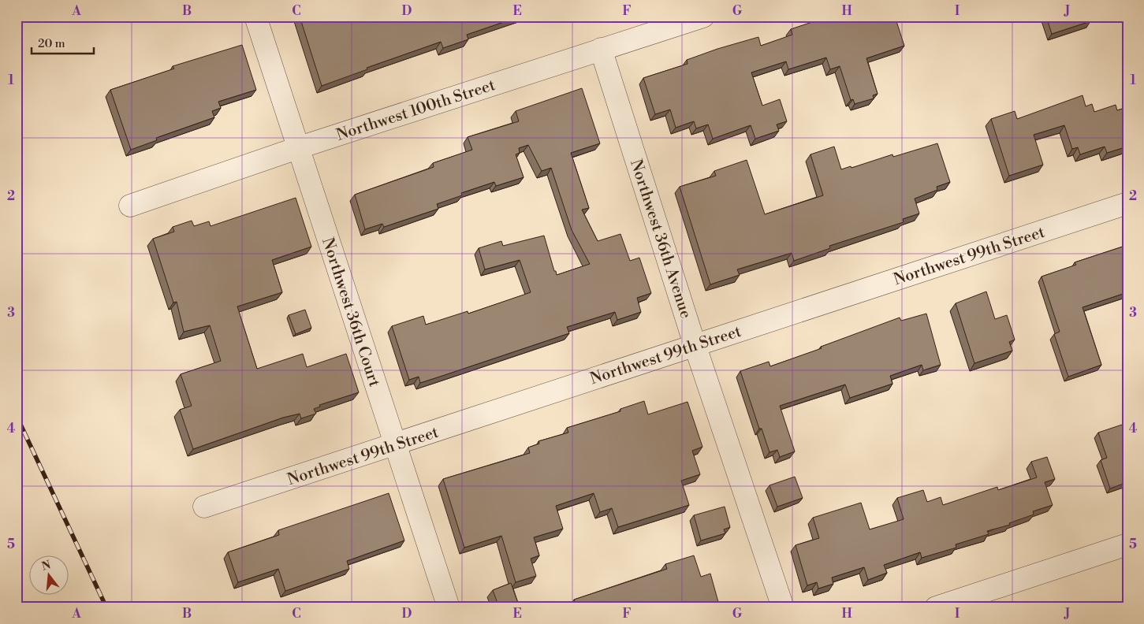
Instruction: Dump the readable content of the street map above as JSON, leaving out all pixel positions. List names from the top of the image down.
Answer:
{
  "streets": {
    "street": [
      "Northwest 100th Street",
      "Northwest 36th Avenue",
      "Northwest 99th Street",
      "Northwest 36th Court"
    ]
  },
  "crossings": [
    ["Northwest 100th Street", "Northwest 36th Avenue"],
    ["Northwest 100th Street", "Northwest 36th Court"],
    ["Northwest 36th Avenue", "Northwest 99th Street"],
    ["Northwest 99th Street", "Northwest 36th Court"]
  ],
  "scale_bar": "20 m",
  "north": "top",
  "grid": {
    "columns": [
      "A",
      "B",
      "C",
      "D",
      "E",
      "F",
      "G",
      "H",
      "I",
      "J"
    ],
    "rows": [
      "1",
      "2",
      "3",
      "4",
      "5"
    ]
  }
}
